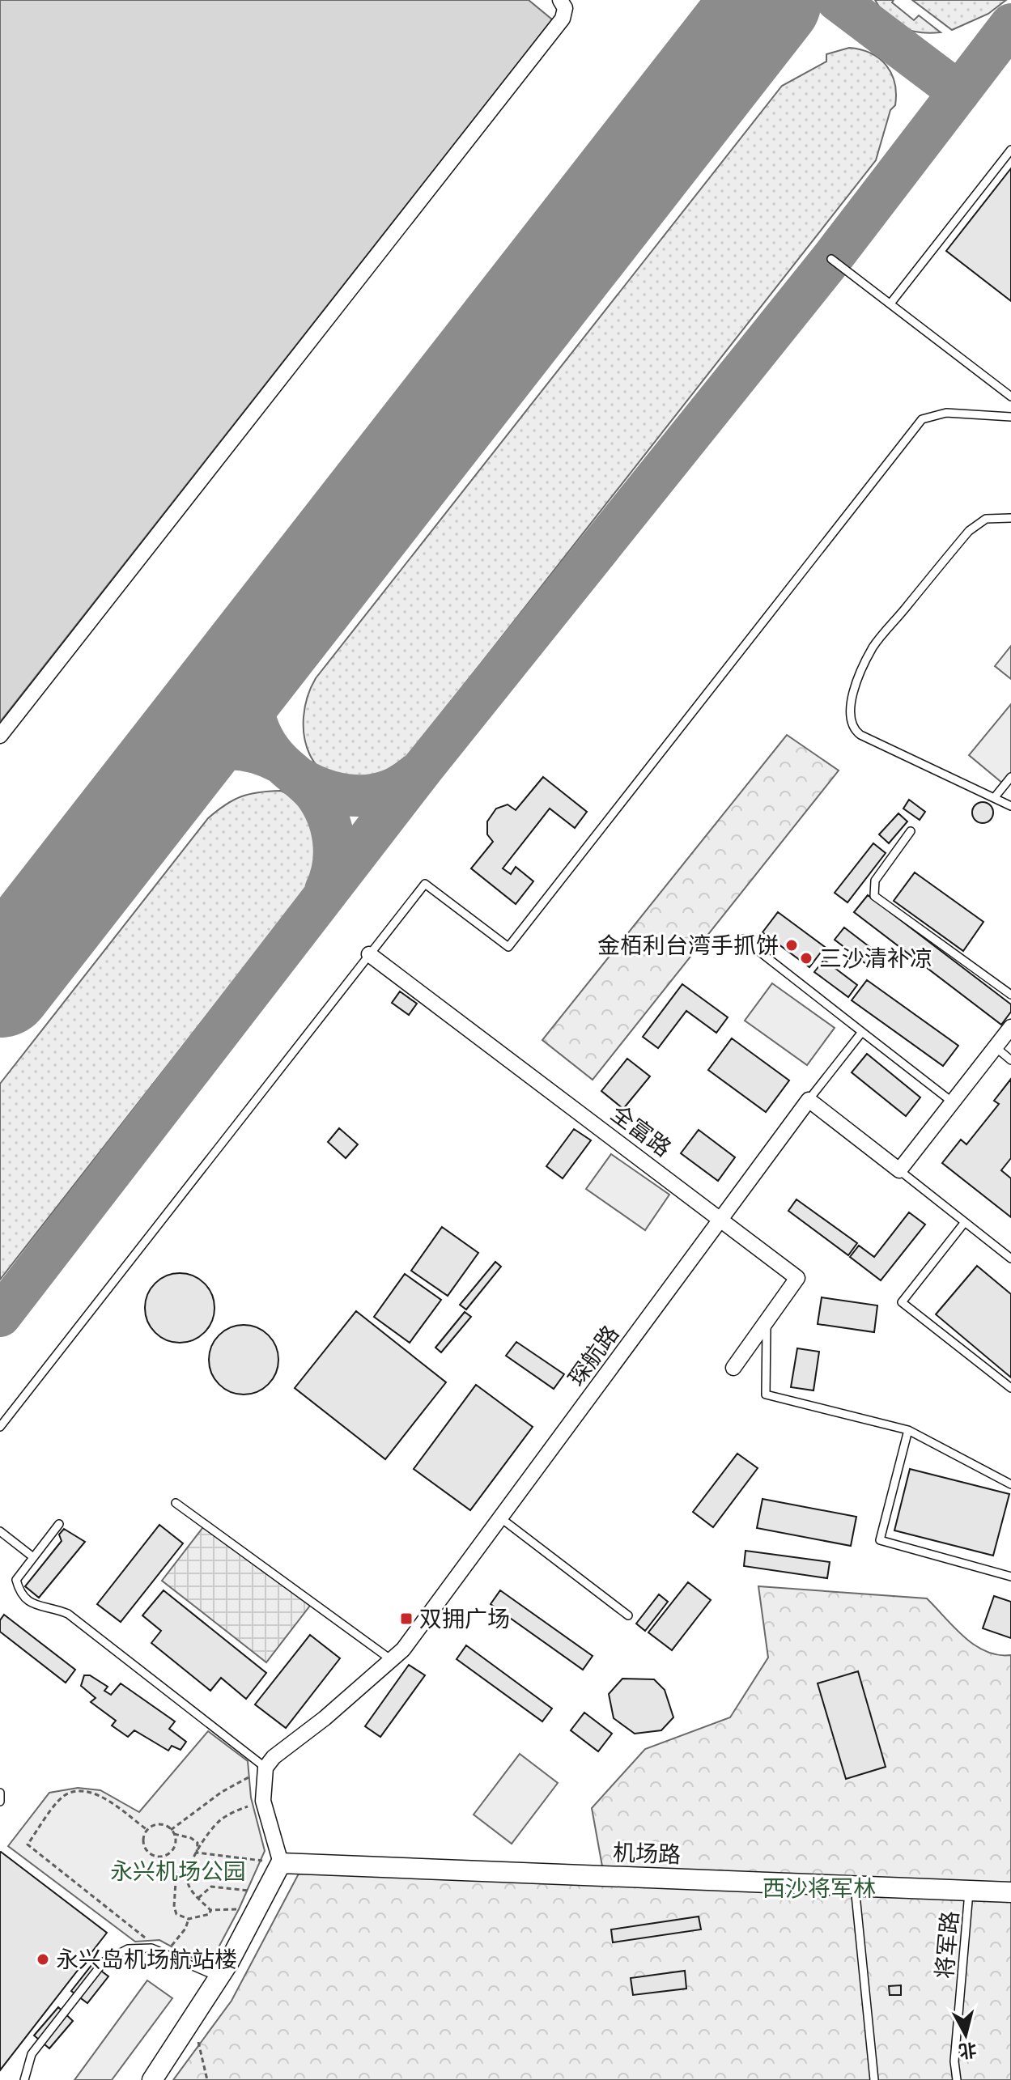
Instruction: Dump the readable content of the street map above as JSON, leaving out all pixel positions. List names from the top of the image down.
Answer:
{
  "streets": {
    "street": ["全富路", "琛航路", "机场路"],
    "lane": ["将军路"]
  },
  "crossings": [
    ["全富路", "琛航路"],
    ["机场路", "将军路"]
  ],
  "parks": ["永兴机场公园", "西沙将军林"],
  "places": {
    "other": ["金栢利台湾手抓饼", "三沙清补凉", "永兴岛机场航站楼"],
    "transit": ["双拥广场"]
  },
  "north": "bottom"
}
